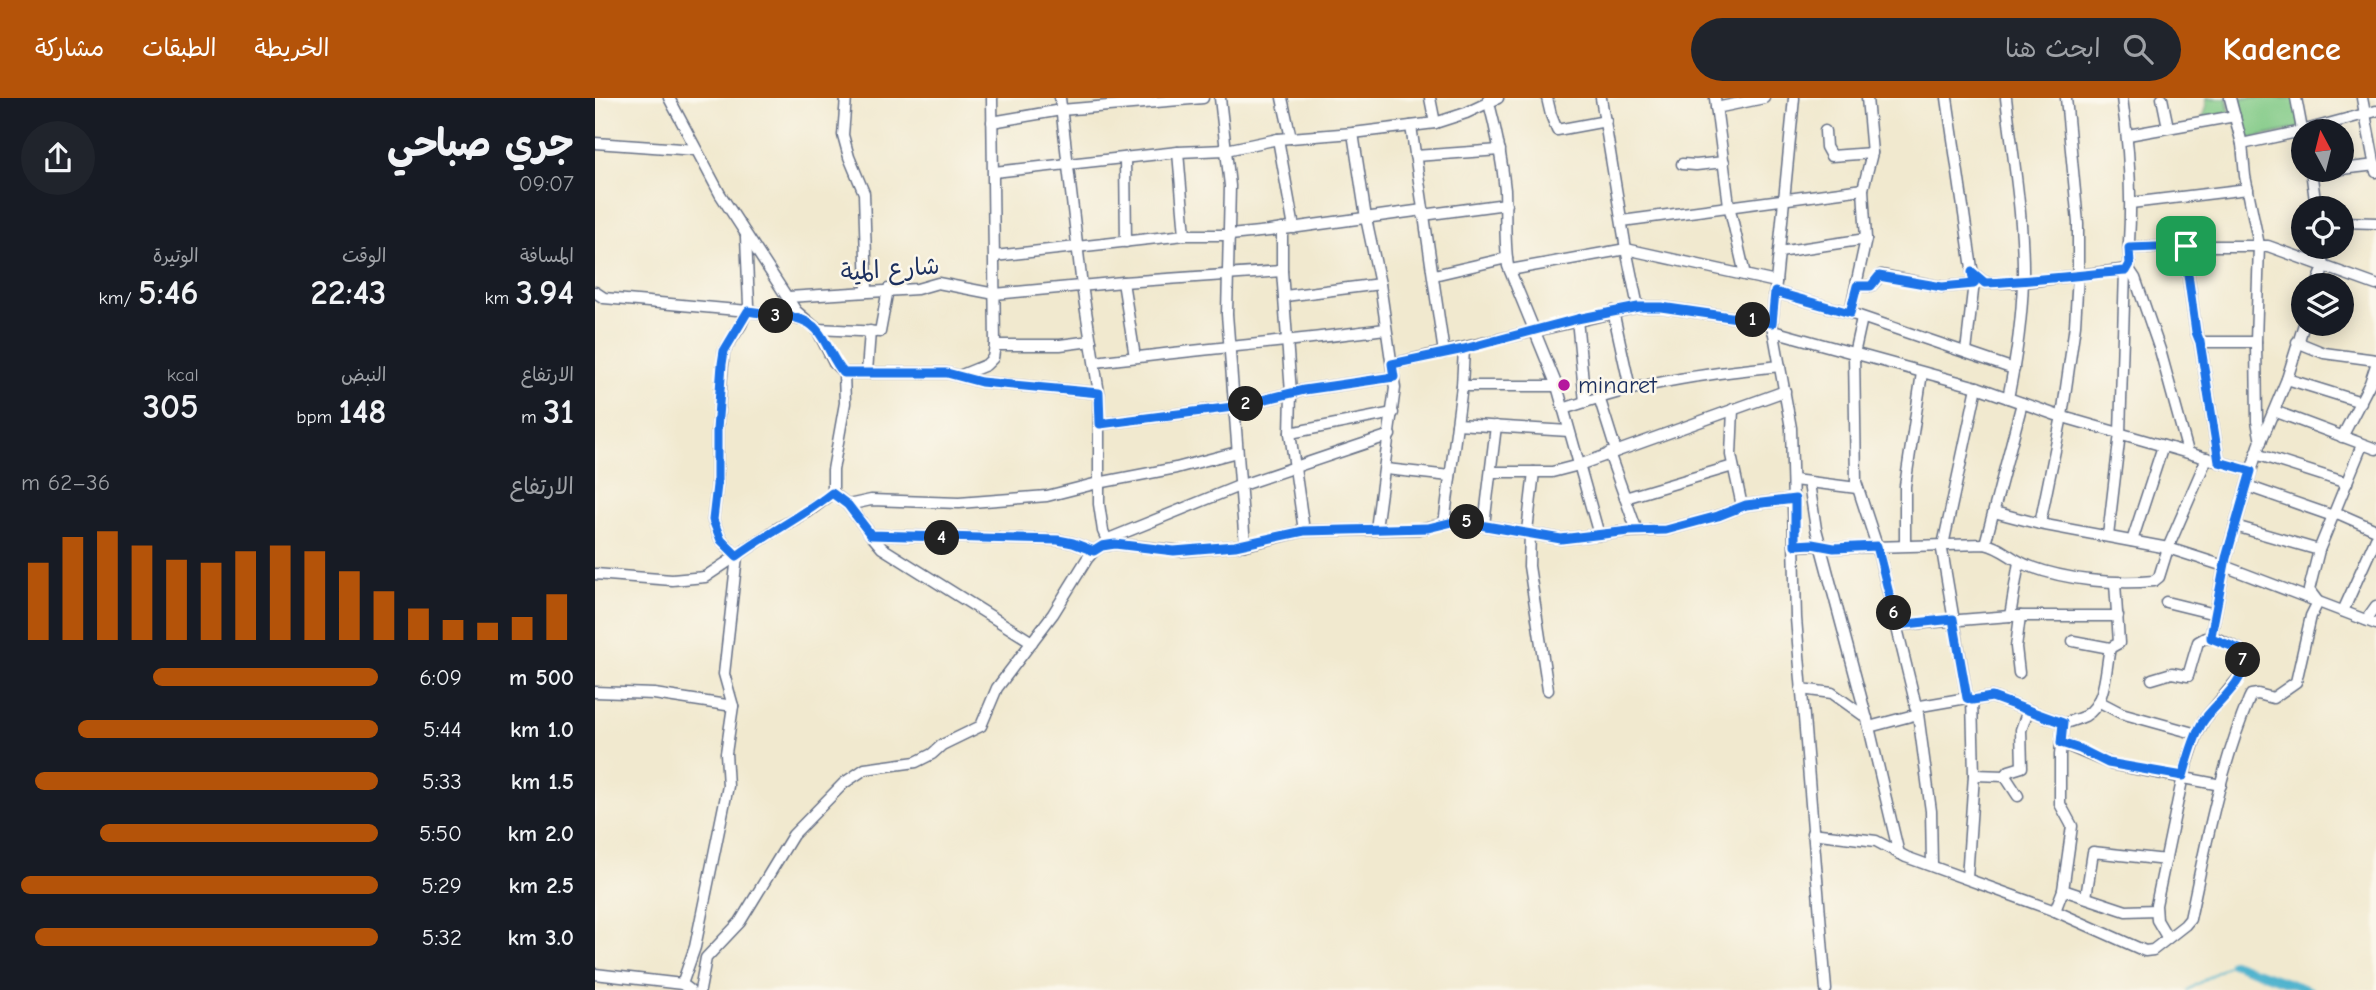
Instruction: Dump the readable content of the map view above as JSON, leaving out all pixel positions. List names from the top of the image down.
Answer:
{
  "streets": {
    "street": ["شارع المية"]
  },
  "places": ["minaret"],
  "north": "top",
  "page": {
    "header": "Kadence",
    "search": "ابحث هنا",
    "nav": ["الخريطة", "الطبقات", "مشاركة"],
    "heading": ["جري صباحي", "09:07"],
    "stats": [
      ["المسافة", "3.94 km"],
      ["الوقت", "22:43"],
      ["الوتيرة", "5:46 /km"],
      ["الارتفاع", "31 m"],
      ["النبض", "148 bpm"],
      ["kcal", "305"]
    ],
    "pins": [
      "3",
      "1",
      "2",
      "5",
      "4",
      "6",
      "7"
    ],
    "chart": ["الارتفاع", "36–62 m"],
    "list": [
      {
        "name": "500 m",
        "note": "6:09"
      },
      {
        "name": "1.0 km",
        "note": "5:44"
      },
      {
        "name": "1.5 km",
        "note": "5:33"
      },
      {
        "name": "2.0 km",
        "note": "5:50"
      },
      {
        "name": "2.5 km",
        "note": "5:29"
      },
      {
        "name": "3.0 km",
        "note": "5:32"
      }
    ]
  }
}
